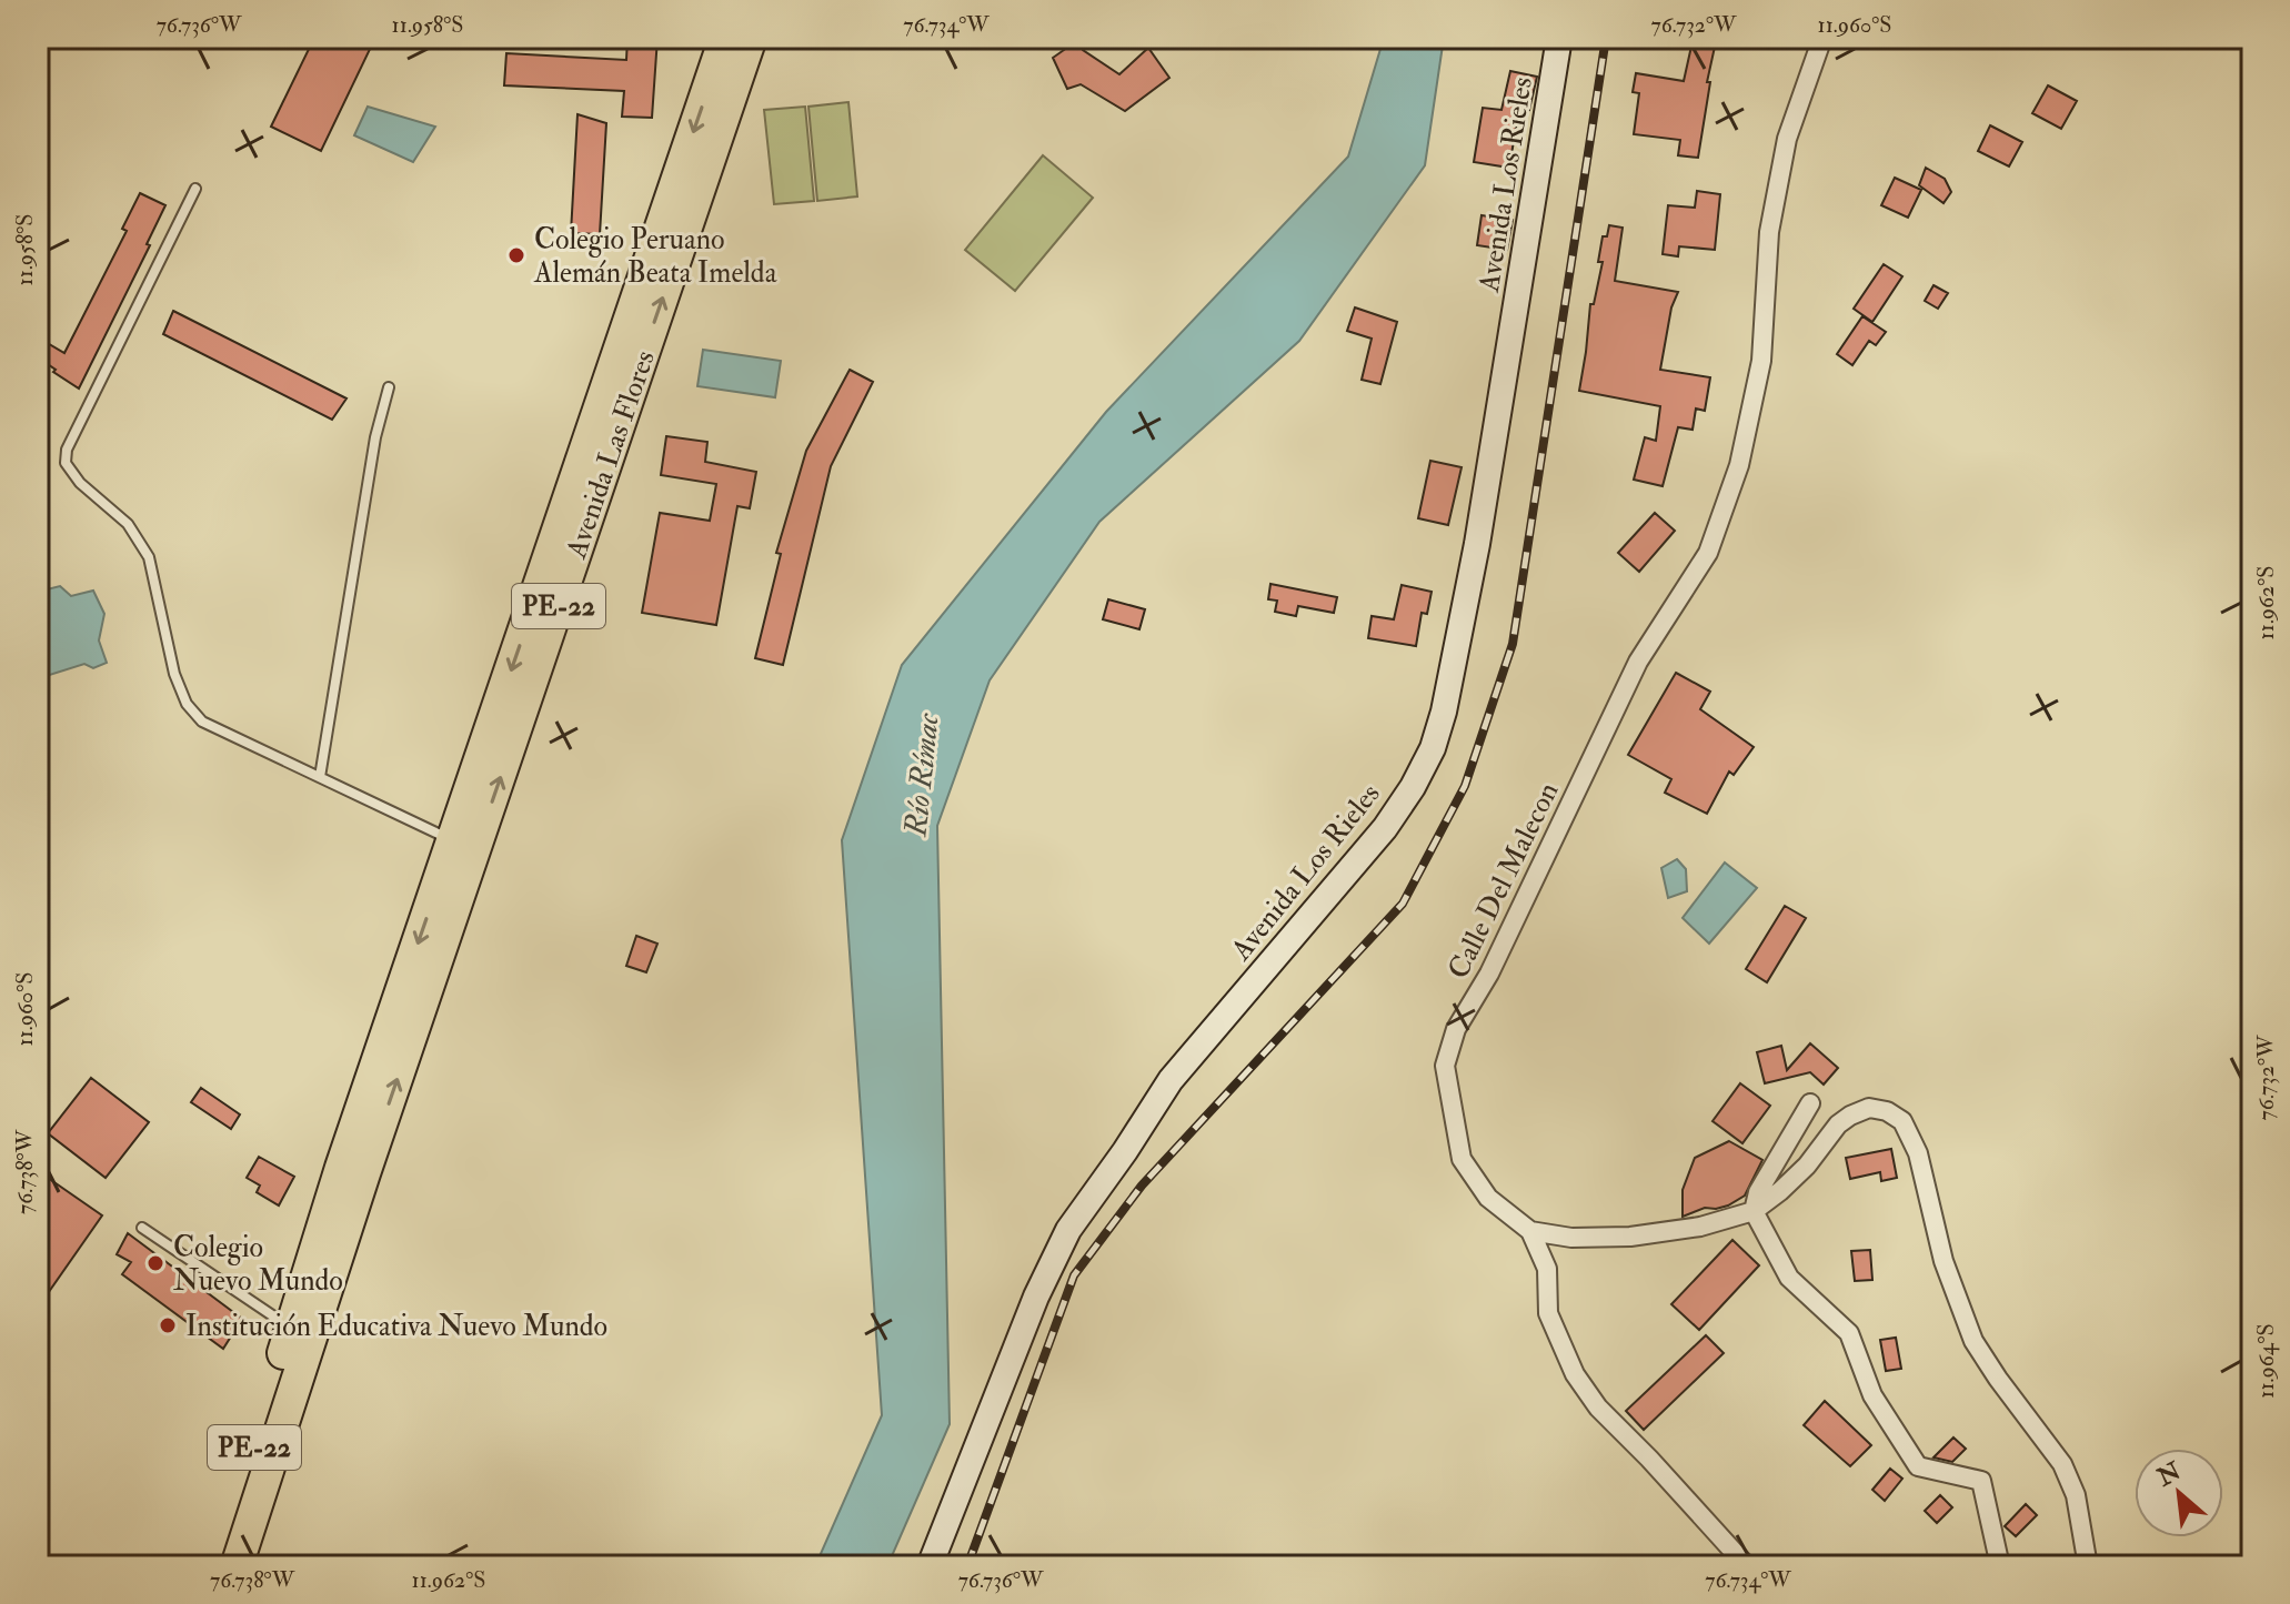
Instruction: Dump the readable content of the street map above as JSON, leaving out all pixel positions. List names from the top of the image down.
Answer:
{
  "streets": {
    "highway": ["Avenida Las Flores", "PE-22"],
    "street": ["Avenida Los Rieles", "Calle Del Malecon"]
  },
  "crossings": [
    ["Avenida Las Flores", "PE-22"]
  ],
  "water": ["Río Rímac"],
  "places": ["Colegio Peruano Alemán Beata Imelda", "Colegio Nuevo Mundo", "Institución Educativa Nuevo Mundo"],
  "north": "top left",
  "coordinates": [
    "76.736°W",
    "11.958°S",
    "76.734°W",
    "76.732°W",
    "11.960°S",
    "11.962°S",
    "76.738°W",
    "11.964°S"
  ]
}
